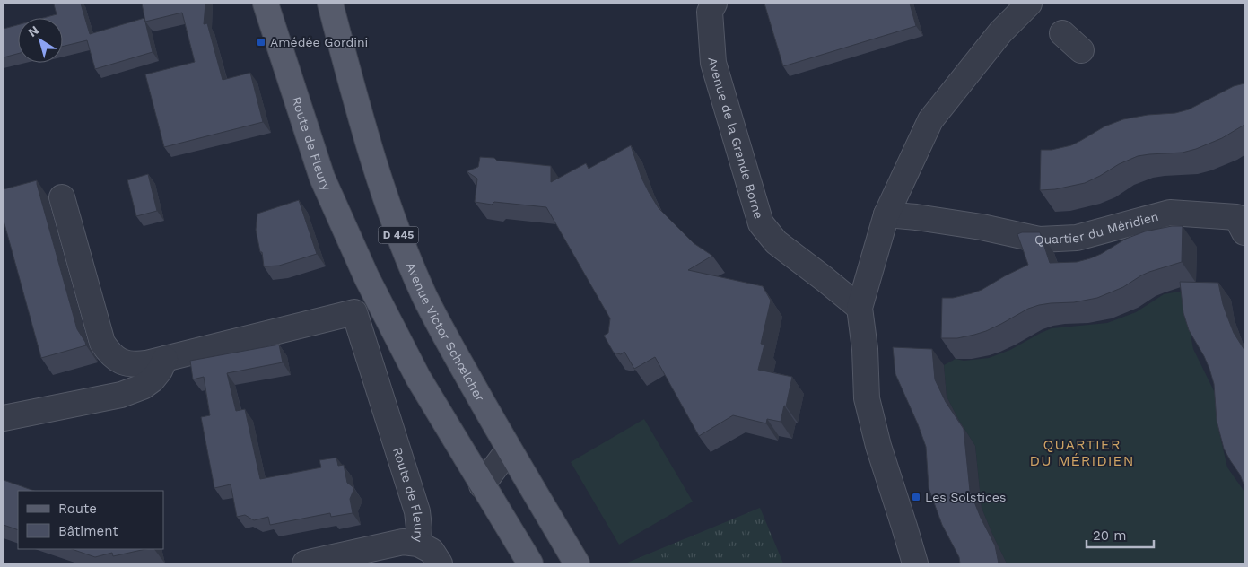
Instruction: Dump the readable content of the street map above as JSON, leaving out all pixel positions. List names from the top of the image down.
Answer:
{
  "streets": {
    "main road": ["Route de Fleury", "D 445", "Avenue Victor Schœlcher"],
    "street": ["Avenue de la Grande Borne", "Quartier du Méridien"]
  },
  "districts": ["QUARTIER DU MÉRIDIEN"],
  "places": {
    "transit": ["Amédée Gordini", "Les Solstices"]
  },
  "legend": ["Route", "Bâtiment"],
  "scale_bar": "20 m",
  "north": "top left"
}
